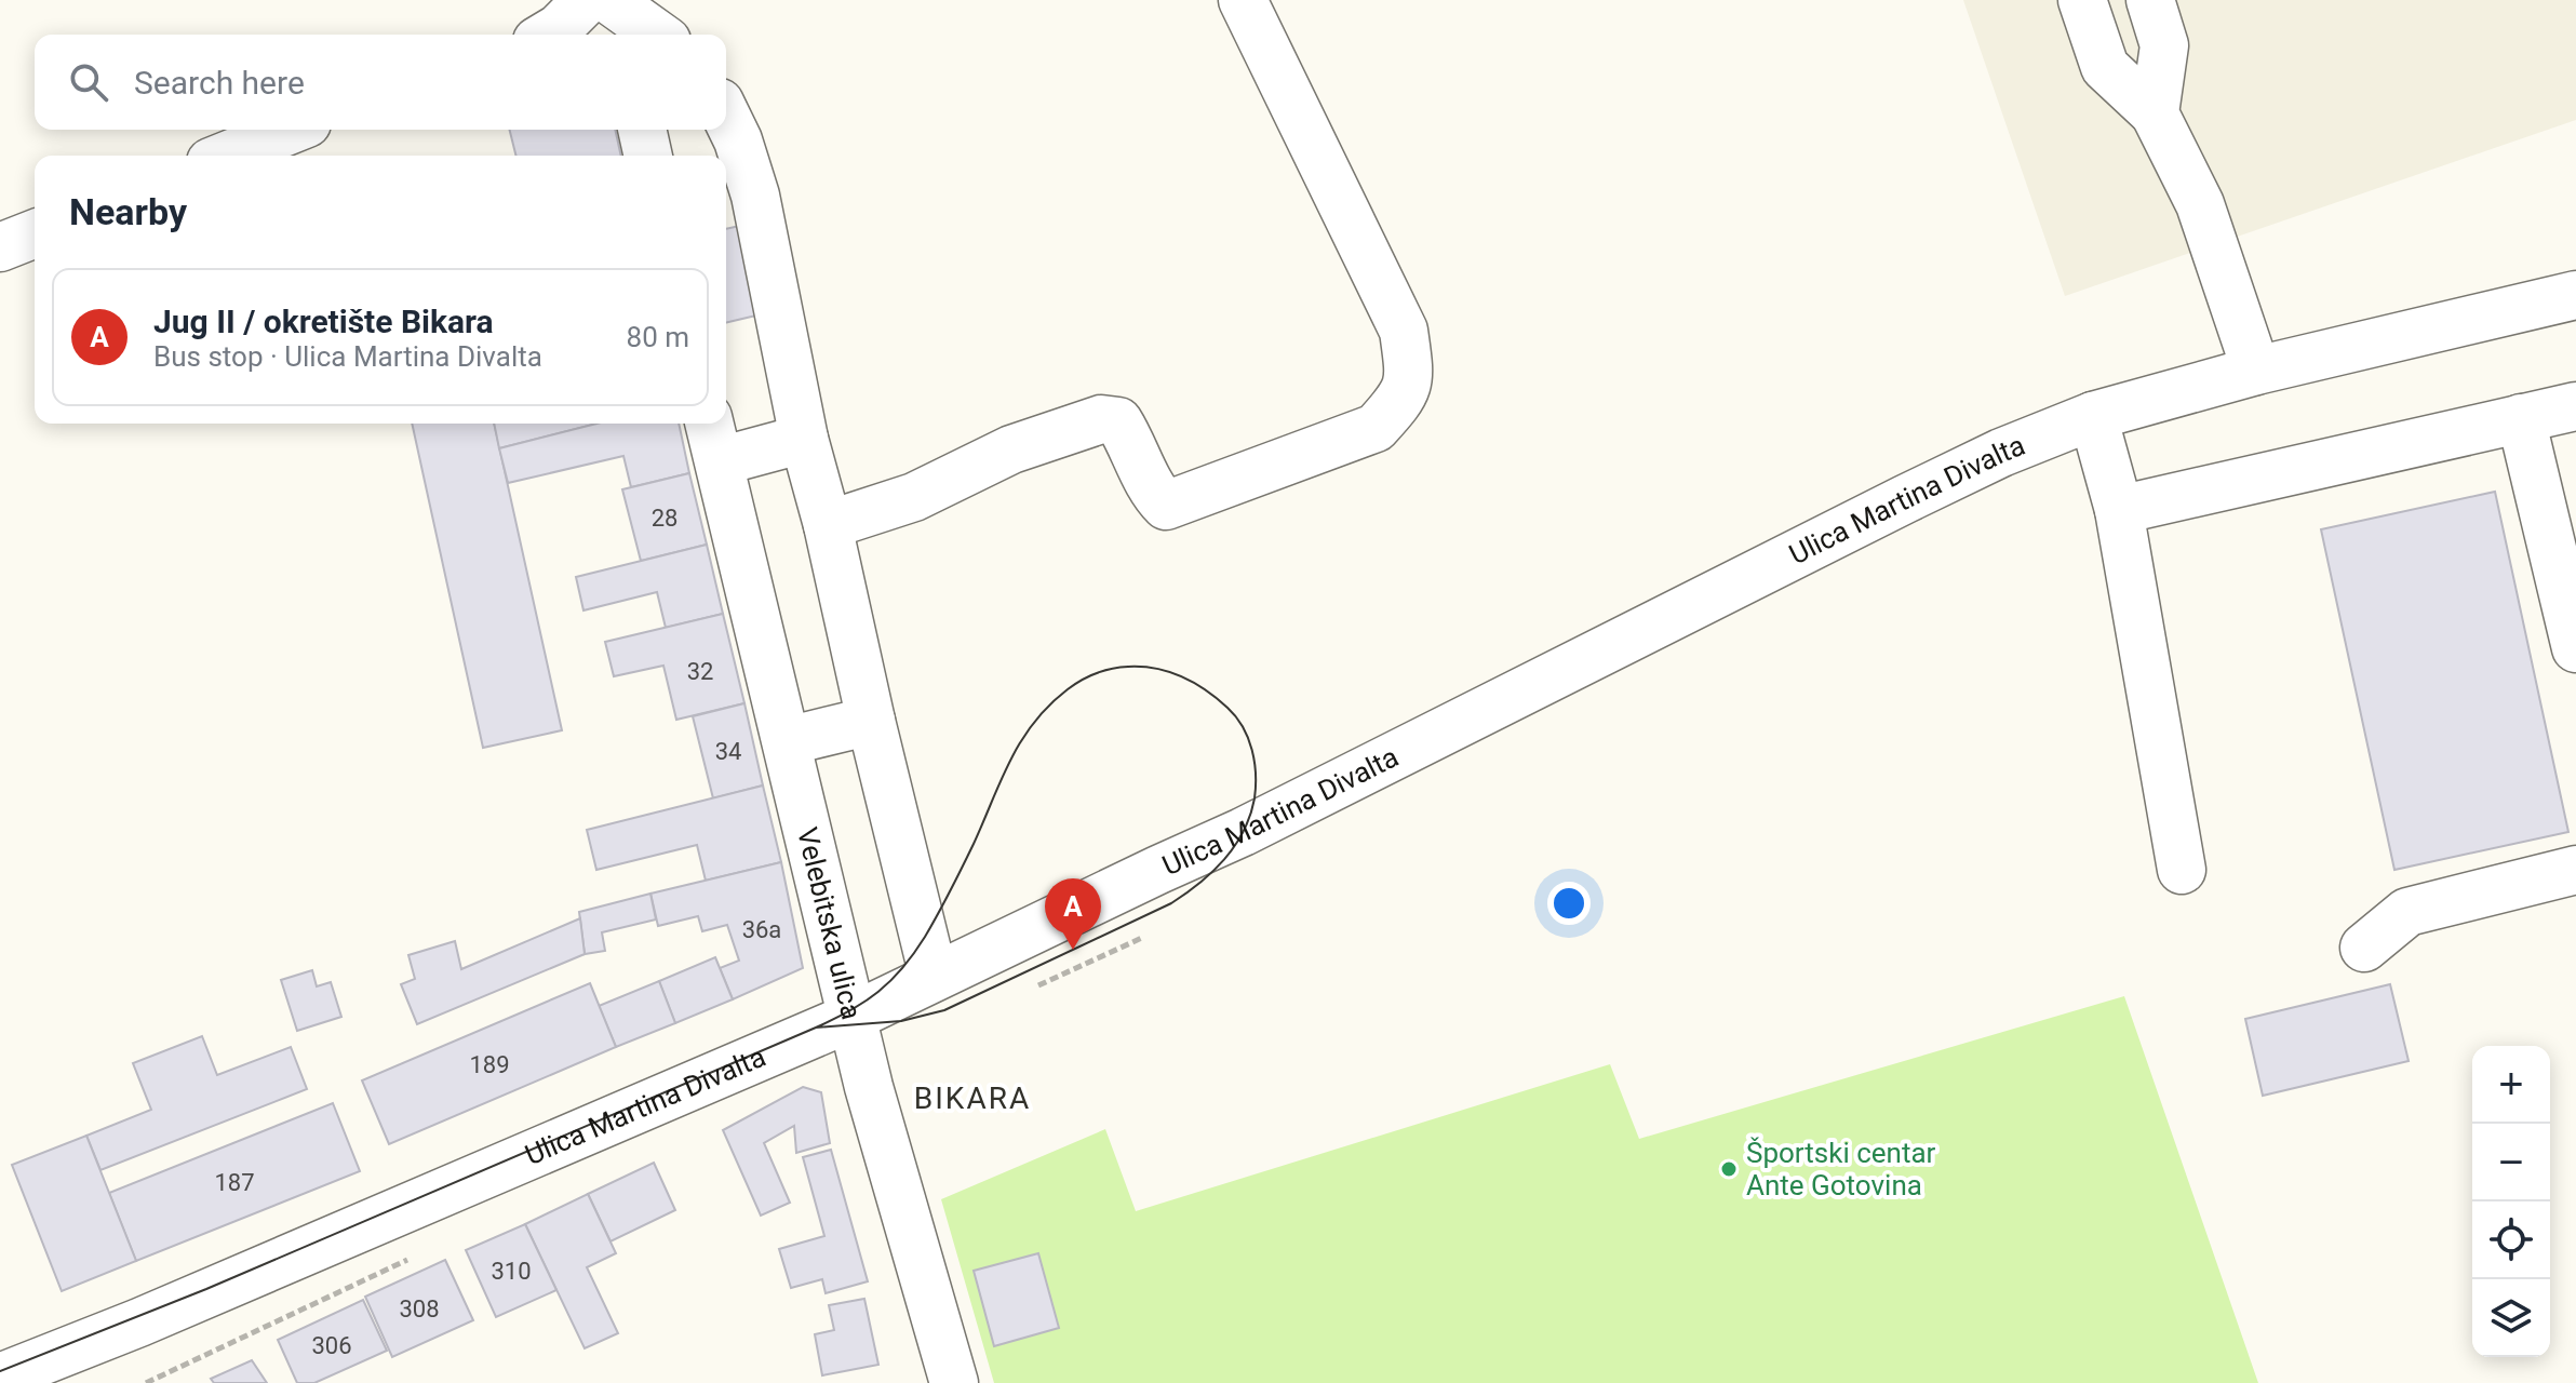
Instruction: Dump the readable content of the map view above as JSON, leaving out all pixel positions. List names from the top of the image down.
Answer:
{
  "streets": {
    "street": ["Ulica Martina Divalta", "Velebitska ulica"]
  },
  "crossings": [
    ["Ulica Martina Divalta", "Velebitska ulica"]
  ],
  "districts": ["BIKARA"],
  "places": ["Športski centar Ante Gotovina"],
  "house_numbers": [
    "28",
    "32",
    "34",
    "36a",
    "189",
    "187",
    "310",
    "308",
    "306"
  ],
  "page": {
    "search": "Search here",
    "heading": "Nearby",
    "list": [
      {
        "mark": "A",
        "name": "Jug II / okretište Bikara",
        "note": "Bus stop · Ulica Martina Divalta",
        "value": "80 m"
      }
    ],
    "pins": "A",
    "map_buttons": ["+", "−"]
  }
}
